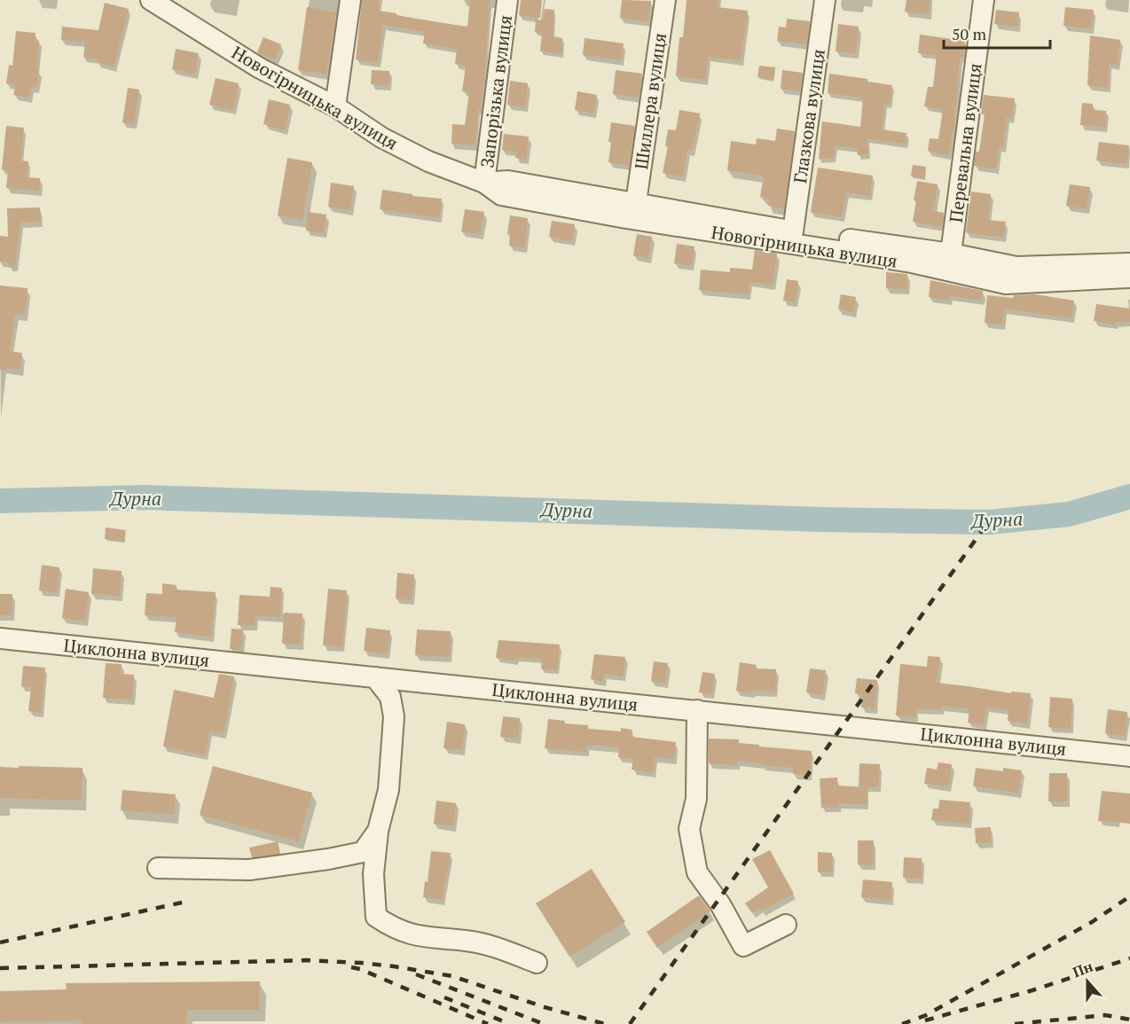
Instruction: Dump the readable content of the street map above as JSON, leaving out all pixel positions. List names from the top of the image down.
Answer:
{
  "streets": {
    "street": [
      "Запорізька вулиця",
      "Новогірницька вулиця",
      "Шиллера вулиця",
      "Глазкова вулиця",
      "Перевальна вулиця",
      "Циклонна вулиця"
    ]
  },
  "crossings": [
    ["Запорізька вулиця", "Новогірницька вулиця"],
    ["Новогірницька вулиця", "Шиллера вулиця"],
    ["Новогірницька вулиця", "Глазкова вулиця"],
    ["Новогірницька вулиця", "Перевальна вулиця"]
  ],
  "water": ["Дурна"],
  "scale_bar": "50 m",
  "north": "top"
}
